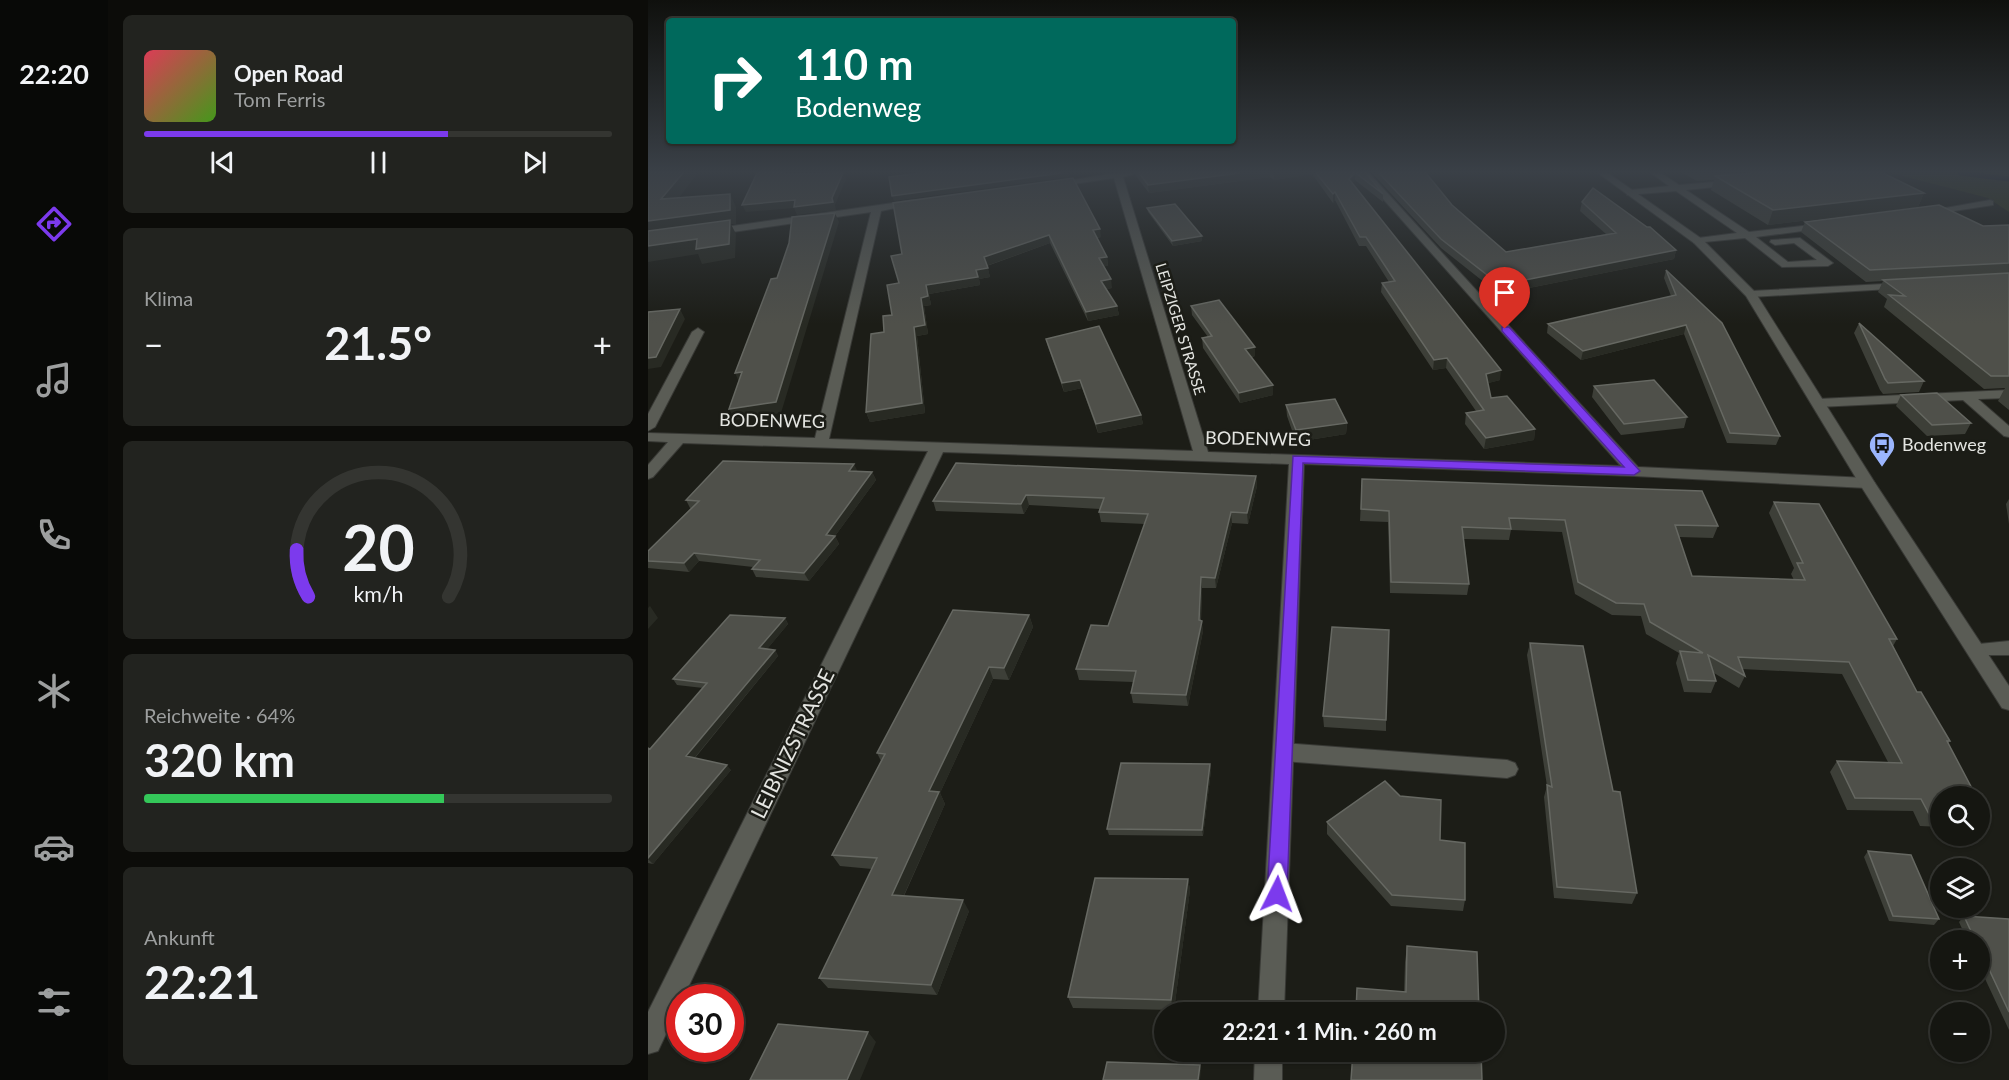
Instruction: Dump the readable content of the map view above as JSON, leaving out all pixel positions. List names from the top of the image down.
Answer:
{
  "streets": {
    "street": ["LEIPZIGER STRASSE", "BODENWEG", "LEIBNIZSTRASSE"]
  },
  "crossings": [
    ["LEIPZIGER STRASSE", "BODENWEG"],
    ["BODENWEG", "LEIBNIZSTRASSE"]
  ],
  "places": {
    "bus stop": ["Bodenweg"]
  },
  "page": {
    "tabs": "22:20",
    "turn": ["110 m", "Bodenweg"],
    "song": ["Open Road", "Tom Ferris"],
    "tile": [
      "Klima",
      ["Reichweite · 64%", "320 km"],
      ["Ankunft", "22:21"]
    ],
    "heat": ["−", "21.5°", "+"],
    "map_buttons": ["+", "−"],
    "limit": "30",
    "trip": "22:21 · 1 Min. · 260 m",
    "gauge": ["20", "km/h"]
  }
}
